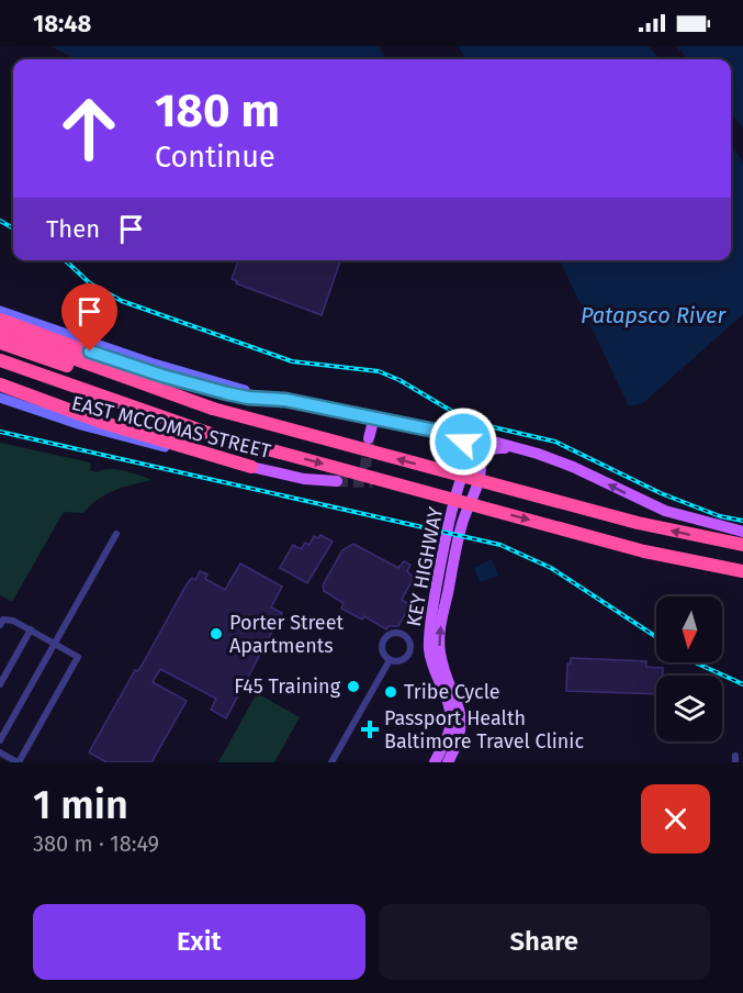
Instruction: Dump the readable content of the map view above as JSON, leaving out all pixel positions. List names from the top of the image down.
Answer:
{
  "streets": {
    "main road": ["EAST MCCOMAS STREET", "KEY HIGHWAY"]
  },
  "water": ["Patapsco River"],
  "places": {
    "other": ["Porter Street Apartments", "F45 Training", "Tribe Cycle"],
    "health": ["Passport Health Baltimore Travel Clinic"]
  },
  "north": "bottom",
  "page": {
    "status": "18:48",
    "turn": ["180 m", "Continue"],
    "then": "Then",
    "heading": ["1 min", "380 m · 18:49"],
    "buttons": ["Exit", "Share"]
  }
}
